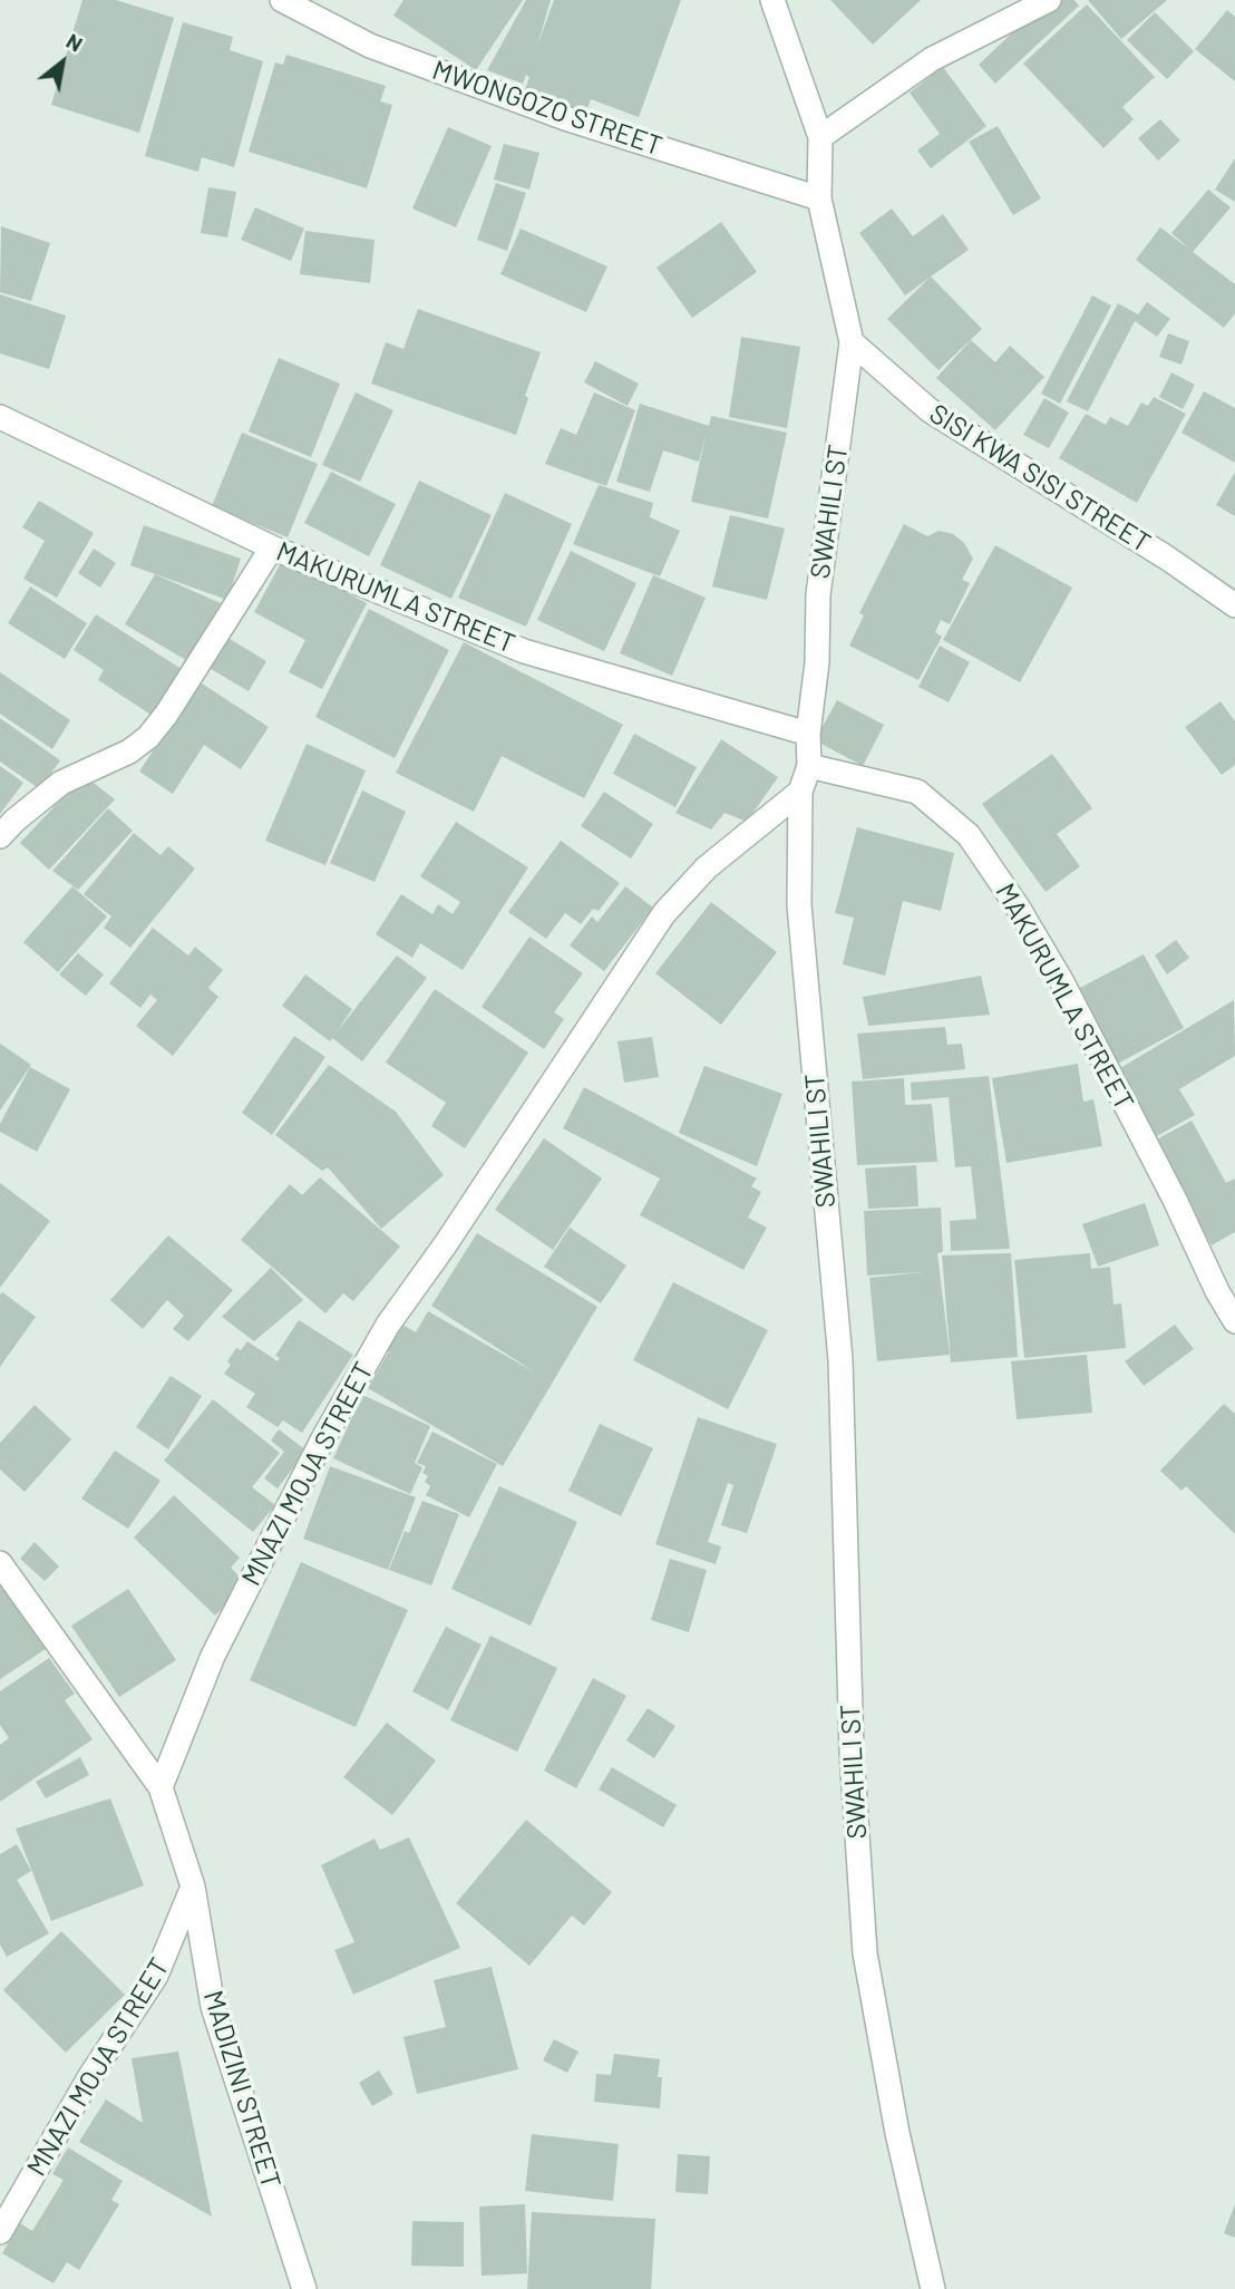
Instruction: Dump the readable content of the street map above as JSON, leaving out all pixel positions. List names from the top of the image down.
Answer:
{
  "streets": {
    "street": [
      "MWONGOZO STREET",
      "SISI KWA SISI STREET",
      "SWAHILI ST",
      "MAKURUMLA STREET",
      "MNAZI MOJA STREET",
      "MADIZINI STREET"
    ]
  },
  "crossings": [
    ["MWONGOZO STREET", "SWAHILI ST"],
    ["SISI KWA SISI STREET", "SWAHILI ST"],
    ["SWAHILI ST", "MAKURUMLA STREET"],
    ["SWAHILI ST", "MNAZI MOJA STREET"],
    ["MNAZI MOJA STREET", "MADIZINI STREET"]
  ],
  "north": "top right"
}
